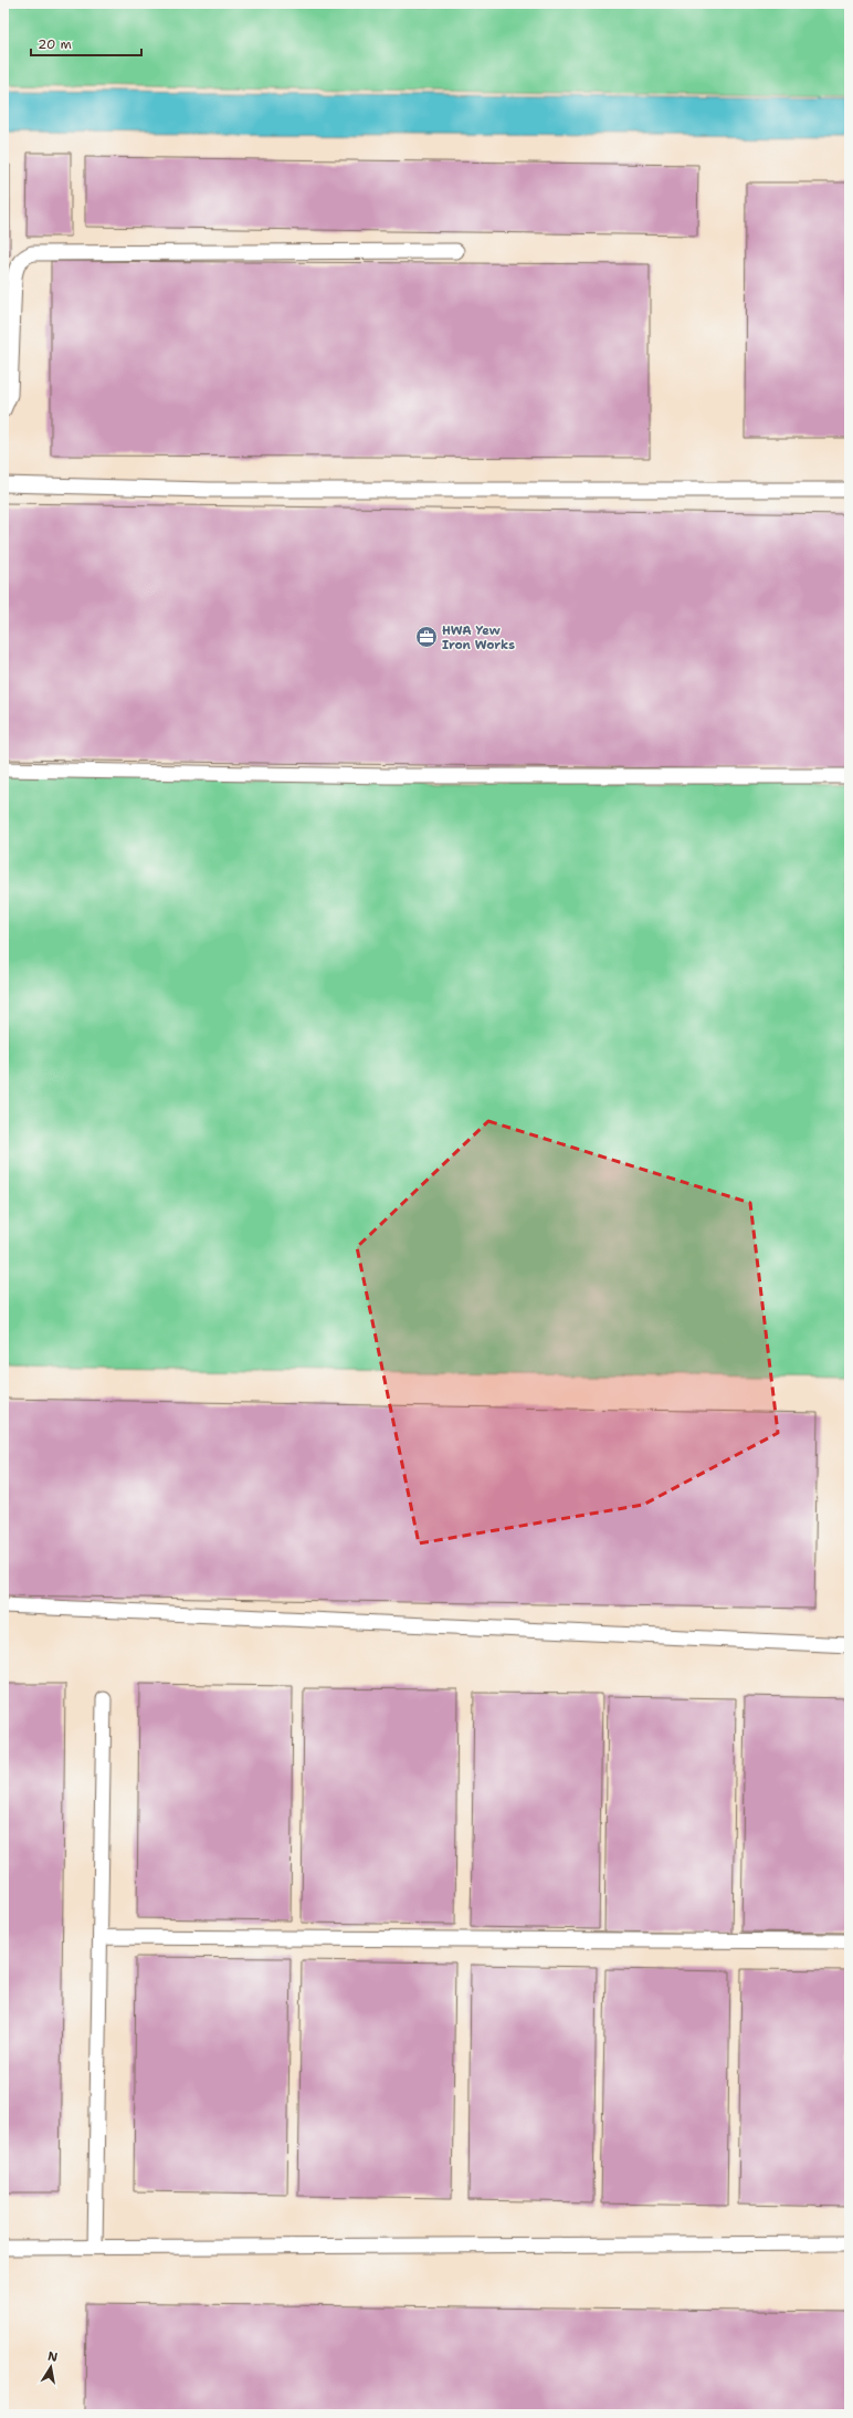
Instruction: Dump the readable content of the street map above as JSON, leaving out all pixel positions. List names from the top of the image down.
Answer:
{
  "places": {
    "office": ["HWA Yew Iron Works"]
  },
  "scale_bar": "20 m",
  "north": "top"
}
